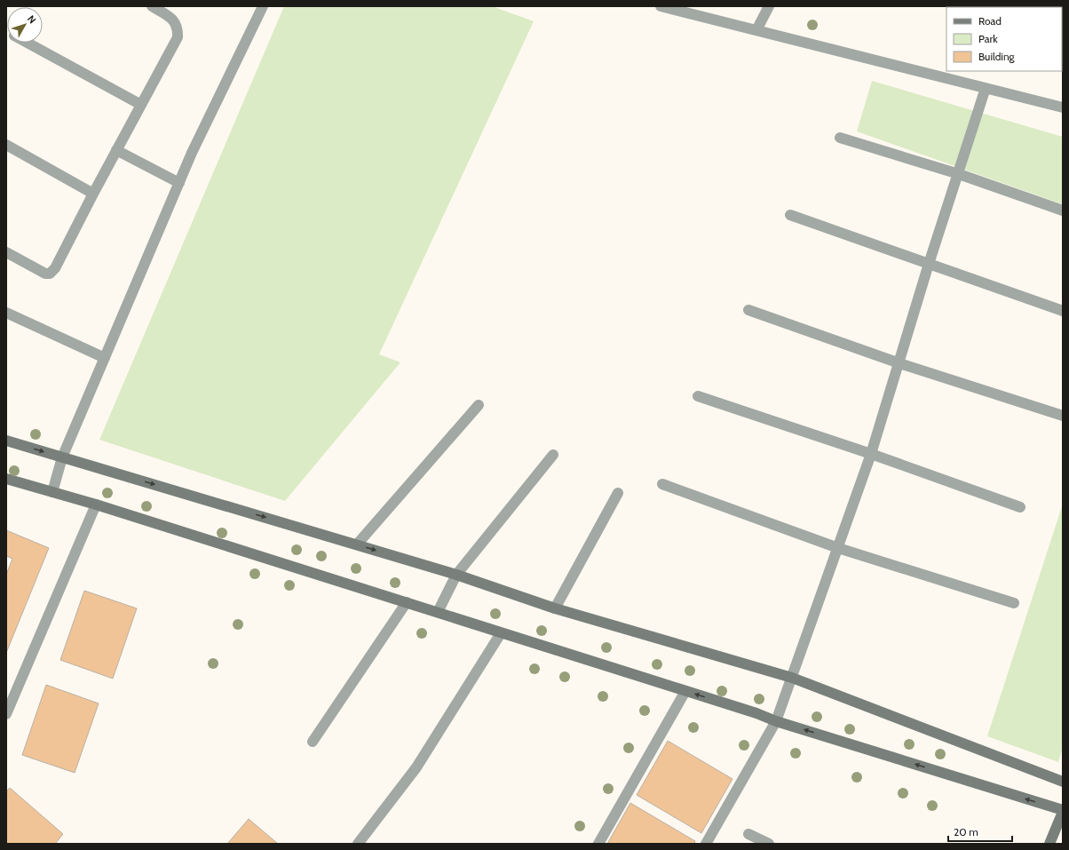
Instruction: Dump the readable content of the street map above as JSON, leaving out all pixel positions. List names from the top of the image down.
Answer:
{
  "legend": ["Road", "Park", "Building"],
  "scale_bar": "20 m",
  "north": "top right"
}
